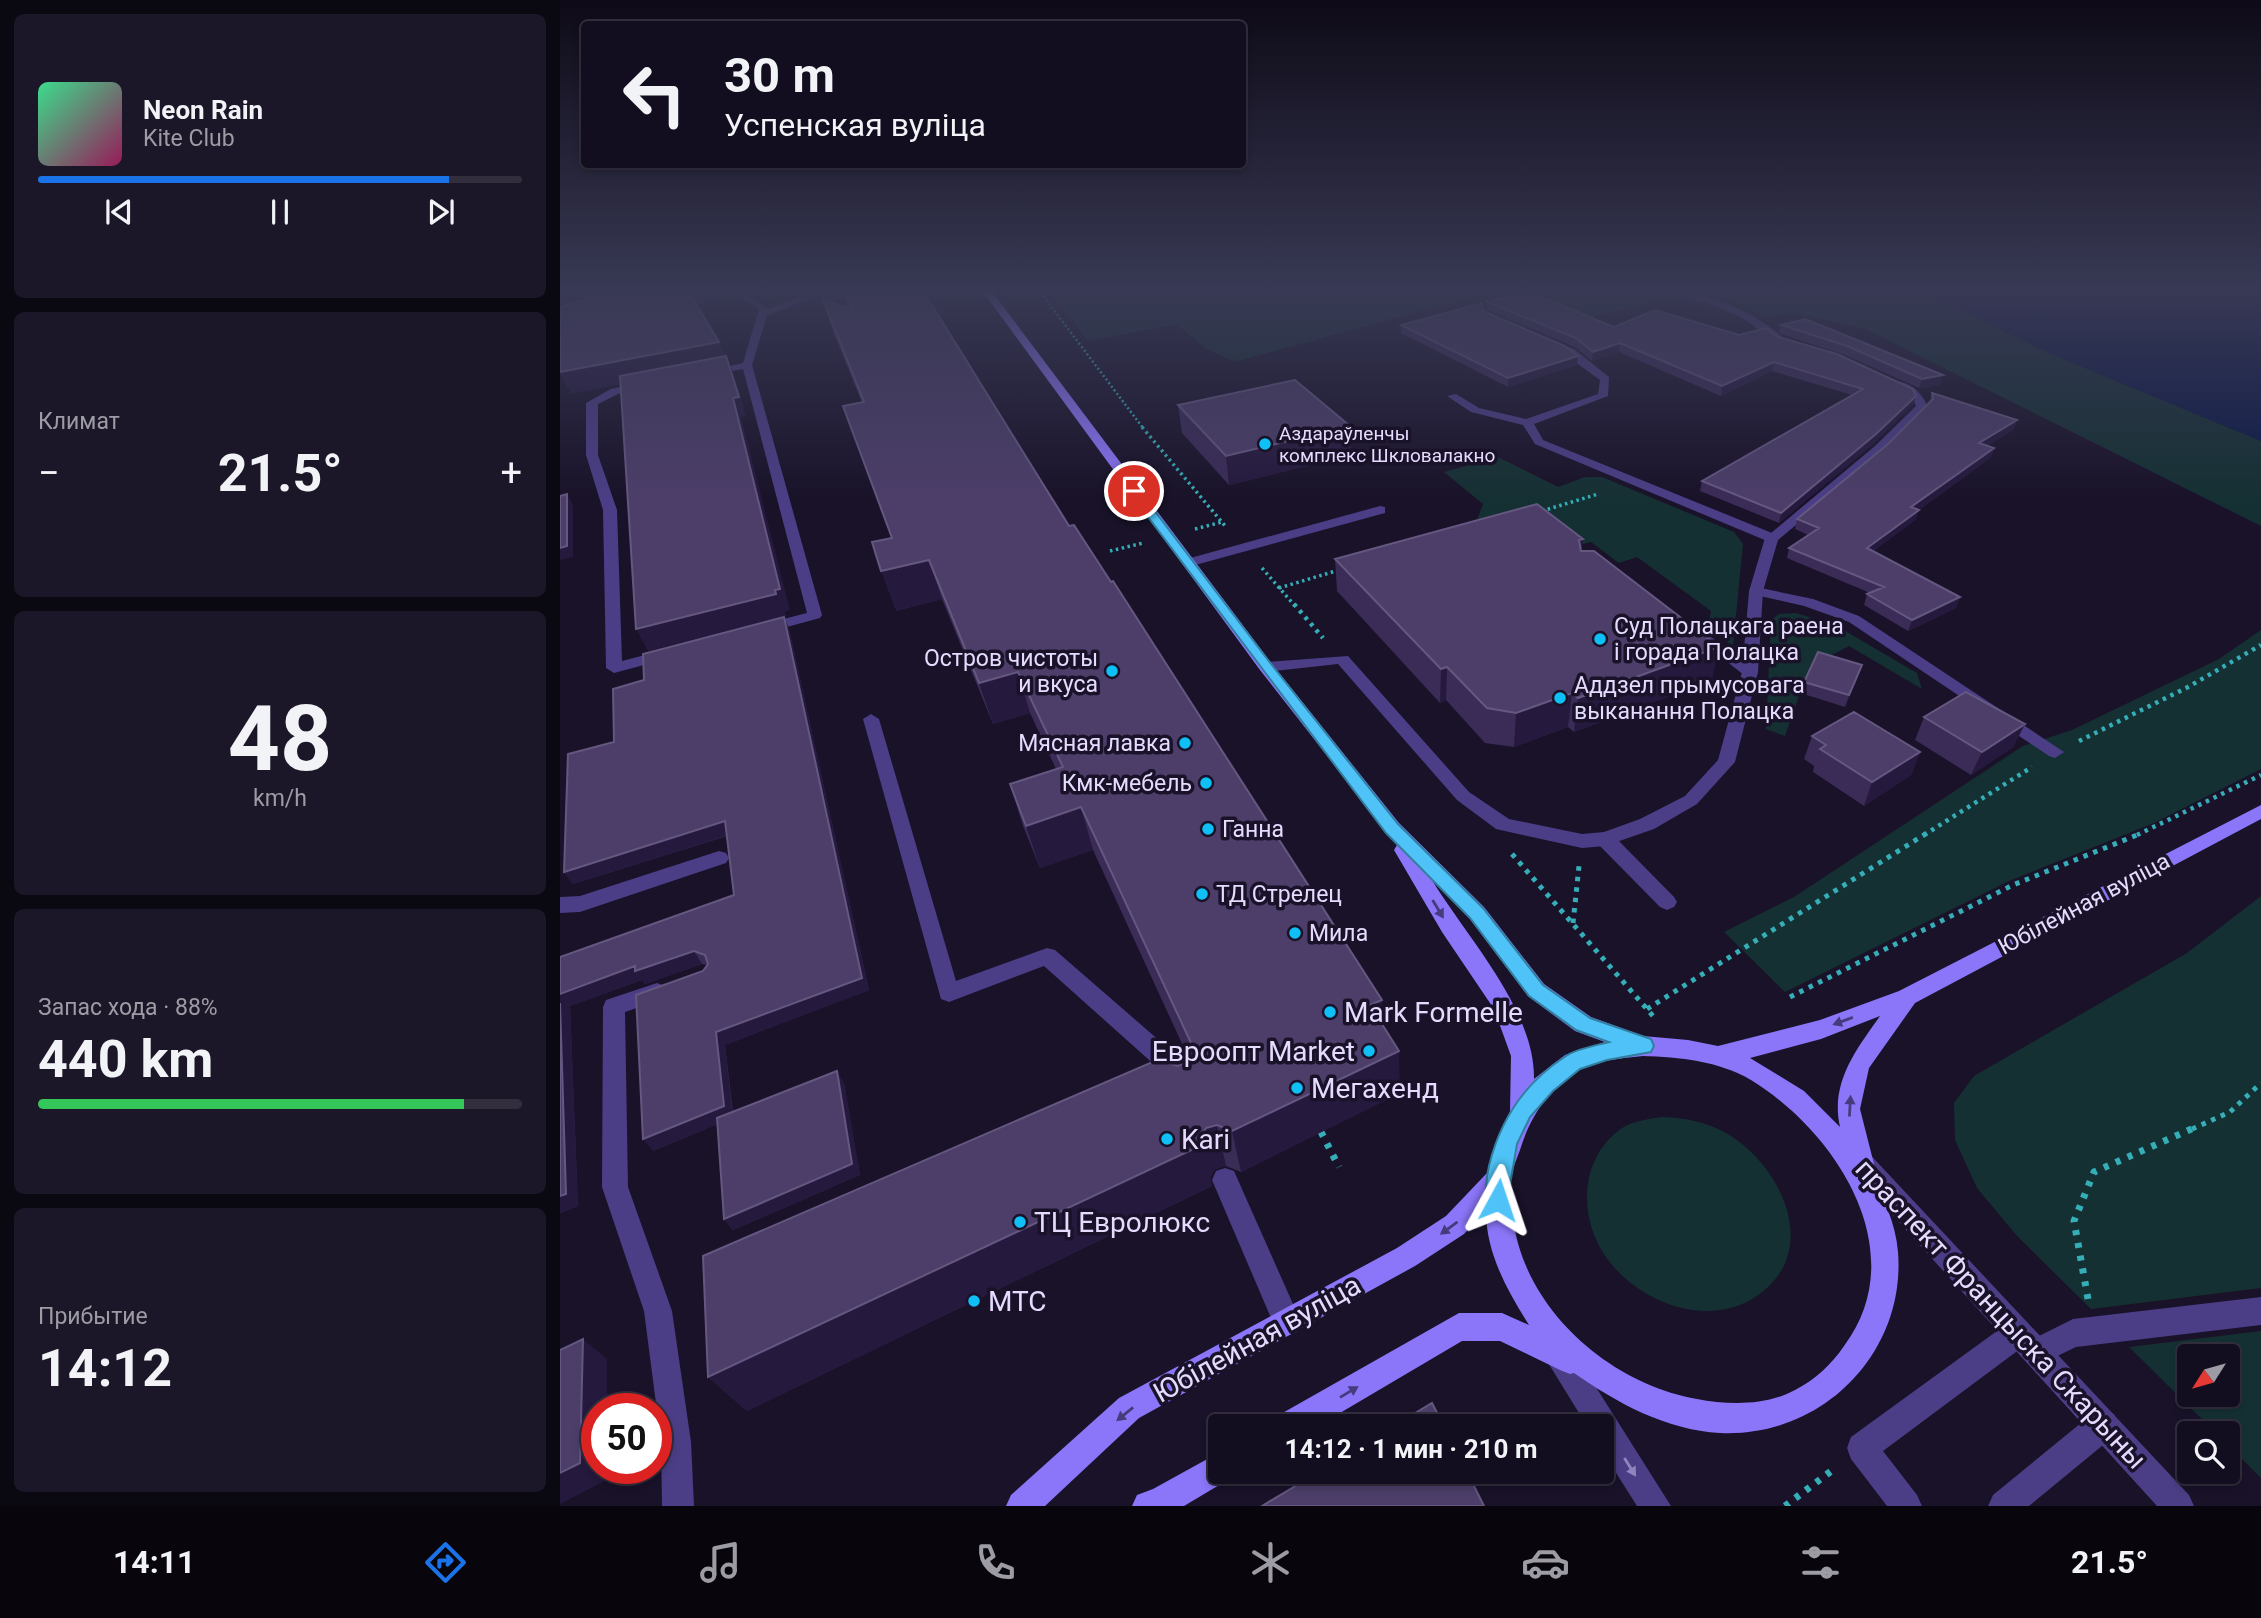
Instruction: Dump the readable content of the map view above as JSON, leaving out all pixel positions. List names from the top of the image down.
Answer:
{
  "streets": {
    "main road": ["Юбілейная вуліца"],
    "street": ["праспект Францыска Скарыны"]
  },
  "crossings": [
    ["Юбілейная вуліца", "праспект Францыска Скарыны"]
  ],
  "places": [
    "Аздараўленчы комплекс Шкловалакно",
    "Суд Полацкага раена і горада Полацка",
    "Остров чистоты и вкуса",
    "Аддзел прымусовага выканання Полацка",
    "Мясная лавка",
    "Кмк-мебель",
    "Ганна",
    "ТД Стрелец",
    "Мила",
    "Mark Formelle",
    "Евроопт Market",
    "Мегахенд",
    "Kari",
    "ТЦ Евролюкс",
    "МТС"
  ],
  "north": "bottom left",
  "page": {
    "turn": ["30 m", "Успенская вуліца"],
    "song": ["Neon Rain", "Kite Club"],
    "tile": [
      "Климат",
      ["48", "km/h"],
      ["Запас хода · 88%", "440 km"],
      ["Прибытие", "14:12"]
    ],
    "heat": ["−", "21.5°", "+"],
    "limit": "50",
    "trip": "14:12 · 1 мин · 210 m",
    "tabs": ["14:11", "21.5°"]
  }
}
